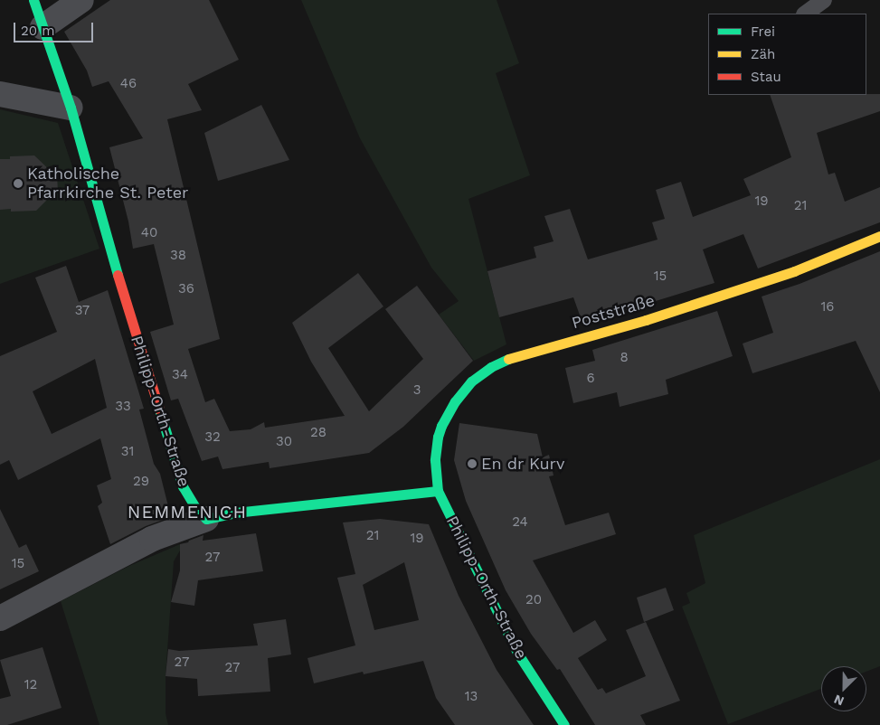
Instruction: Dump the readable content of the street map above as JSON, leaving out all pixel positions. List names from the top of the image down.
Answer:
{
  "streets": {
    "street": ["Poststraße", "Philipp-Orth-Straße"]
  },
  "crossings": [
    ["Poststraße", "Philipp-Orth-Straße"]
  ],
  "districts": ["NEMMENICH"],
  "places": ["Katholische Pfarrkirche St. Peter", "En dr Kurv"],
  "house_numbers": [
    "46",
    "19",
    "21",
    "40",
    "38",
    "15",
    "36",
    "16",
    "37",
    "8",
    "34",
    "6",
    "3",
    "33",
    "28",
    "32",
    "30",
    "31",
    "29",
    "24",
    "21",
    "19",
    "27",
    "15",
    "20",
    "27",
    "27",
    "12",
    "13"
  ],
  "legend": ["Frei", "Zäh", "Stau"],
  "scale_bar": "20 m",
  "north": "bottom left"
}
